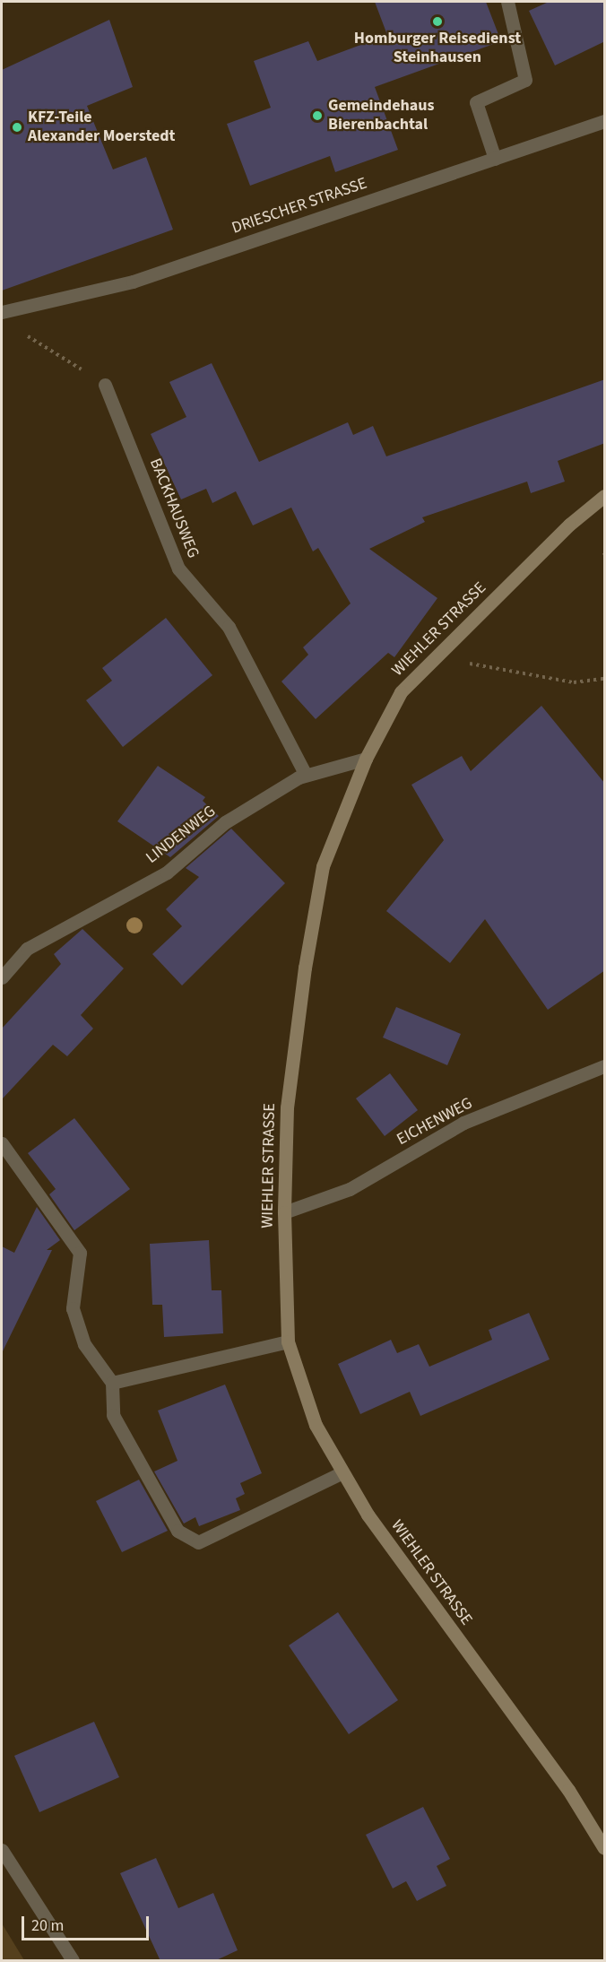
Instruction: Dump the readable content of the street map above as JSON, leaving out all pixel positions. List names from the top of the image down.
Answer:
{
  "streets": {
    "main road": ["WIEHLER STRASSE"],
    "street": [
      "DRIESCHER STRASSE",
      "BACKHAUSWEG",
      "LINDENWEG",
      "EICHENWEG"
    ]
  },
  "crossings": [
    ["BACKHAUSWEG", "LINDENWEG"],
    ["WIEHLER STRASSE", "LINDENWEG"],
    ["WIEHLER STRASSE", "EICHENWEG"]
  ],
  "places": ["Homburger Reisedienst Steinhausen", "Gemeindehaus Bierenbachtal", "KFZ-Teile Alexander Moerstedt"],
  "scale_bar": "20 m"
}
